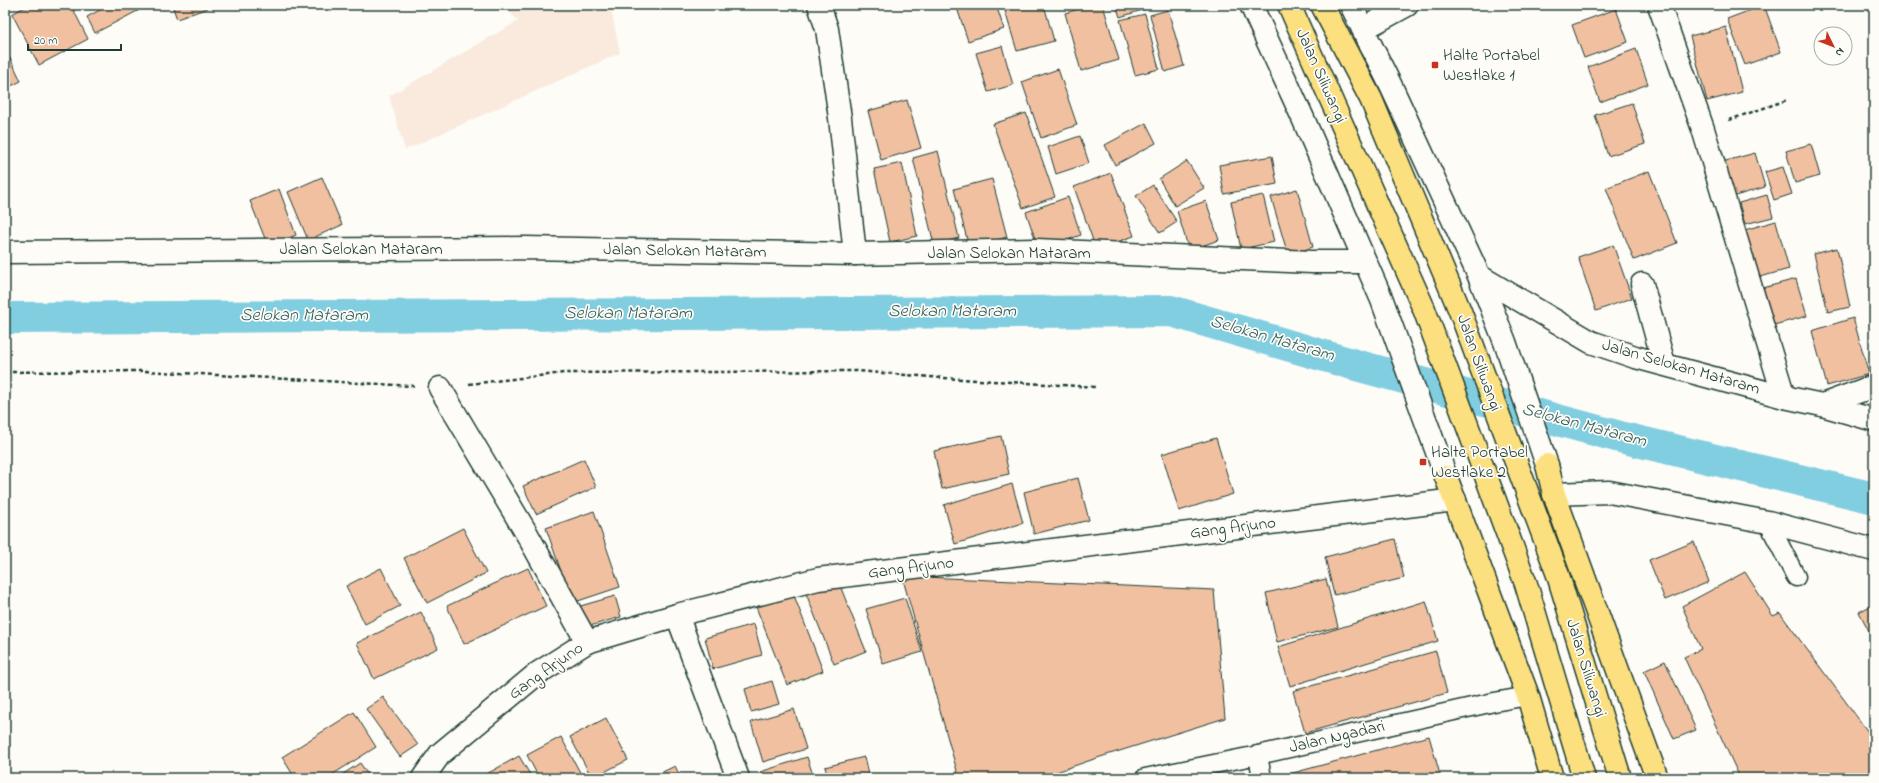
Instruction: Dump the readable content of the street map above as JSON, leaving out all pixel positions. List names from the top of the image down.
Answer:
{
  "streets": {
    "highway": ["Jalan Siliwangi"],
    "street": ["Jalan Selokan Mataram", "Gang Arjuno"],
    "lane": ["Jalan Ngadari"]
  },
  "water": ["Selokan Mataram"],
  "places": {
    "transit": ["Halte Portabel Westlake 1", "Halte Portabel Westlake 2"]
  },
  "scale_bar": "20 m",
  "north": "bottom right"
}
